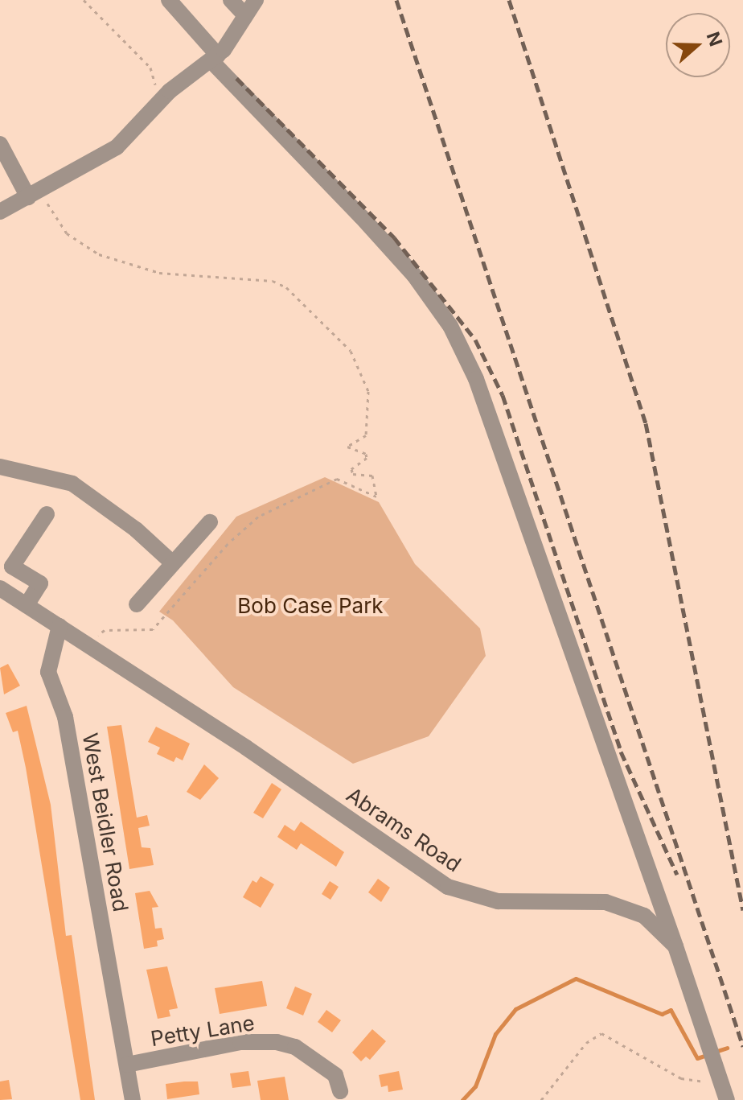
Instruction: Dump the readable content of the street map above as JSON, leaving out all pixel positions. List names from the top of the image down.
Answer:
{
  "streets": {
    "street": ["West Beidler Road", "Abrams Road", "Petty Lane"]
  },
  "crossings": [
    ["West Beidler Road", "Abrams Road"],
    ["West Beidler Road", "Petty Lane"]
  ],
  "parks": ["Bob Case Park"],
  "north": "right"
}
